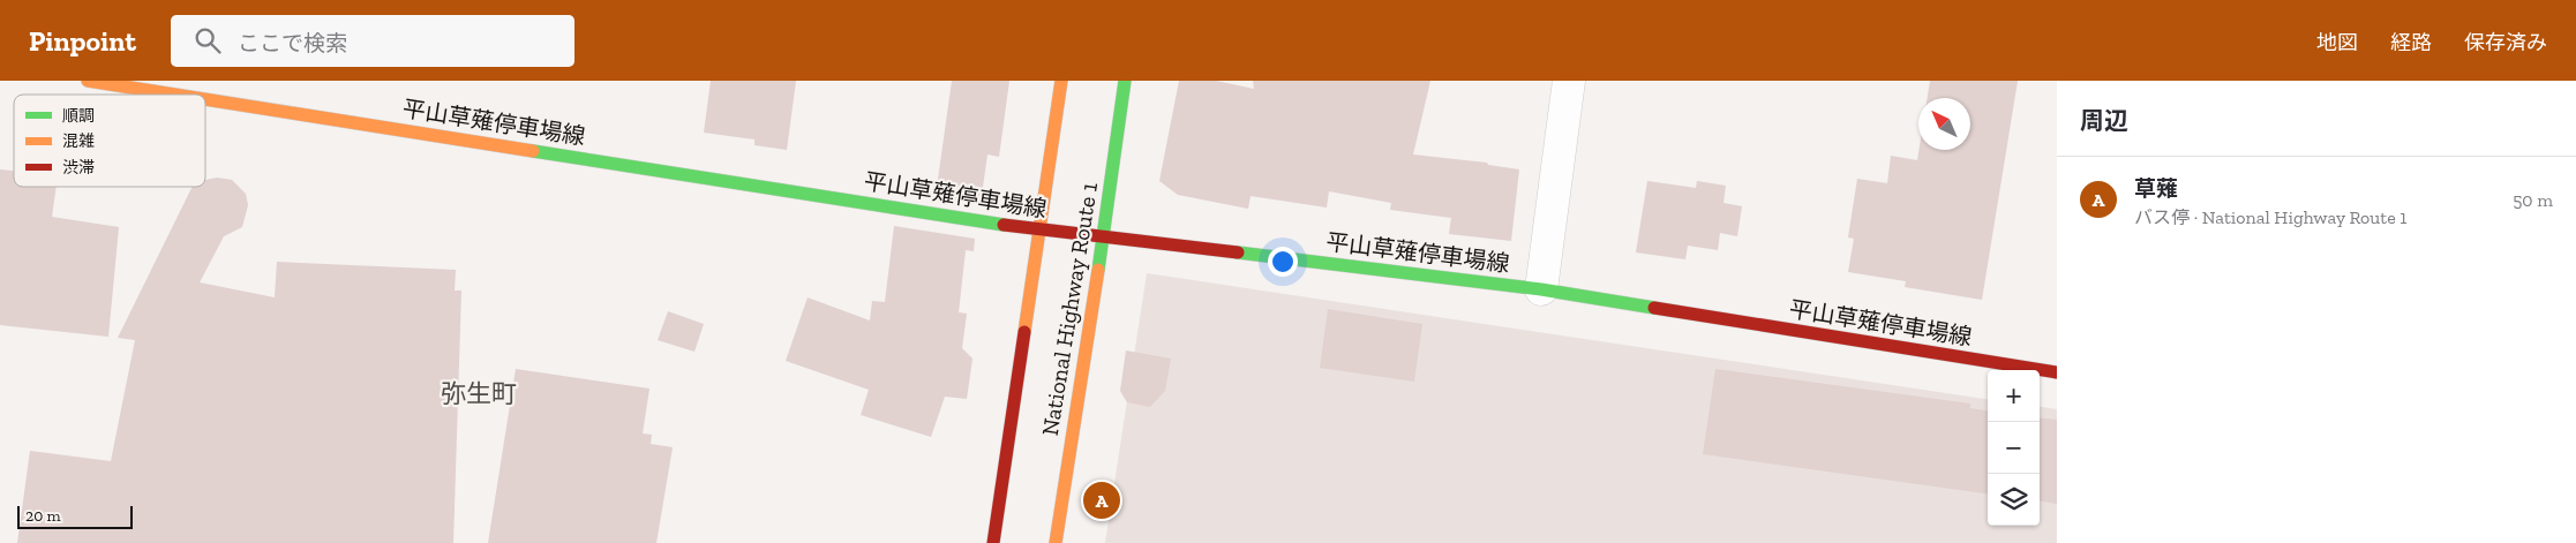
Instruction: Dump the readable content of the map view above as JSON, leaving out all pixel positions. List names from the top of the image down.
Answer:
{
  "streets": {
    "main road": ["平山草薙停車場線", "National Highway Route 1"]
  },
  "crossings": [
    ["平山草薙停車場線", "National Highway Route 1"]
  ],
  "districts": ["弥生町"],
  "legend": ["順調", "混雑", "渋滞"],
  "scale_bar": "20 m",
  "north": "top left",
  "page": {
    "header": "Pinpoint",
    "search": "ここで検索",
    "nav": ["地図", "経路", "保存済み"],
    "heading": "周辺",
    "list": [
      {
        "mark": "A",
        "name": "草薙",
        "note": "バス停 · National Highway Route 1",
        "value": "50 m"
      }
    ],
    "map_buttons": ["+", "−"],
    "pins": "A",
    "scale": "20 m"
  }
}
